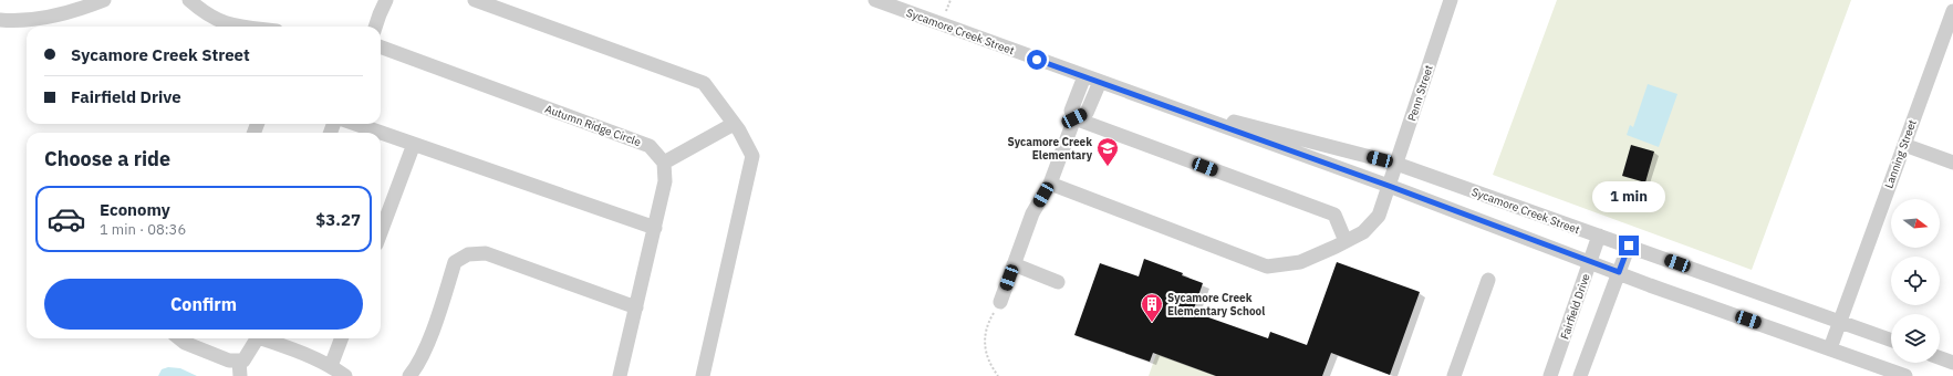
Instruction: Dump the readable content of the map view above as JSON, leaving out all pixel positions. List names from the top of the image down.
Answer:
{
  "streets": {
    "street": [
      "Sycamore Creek Street",
      "Penn Street",
      "Autumn Ridge Circle",
      "Lanning Street",
      "Fairfield Drive"
    ]
  },
  "crossings": [
    ["Sycamore Creek Street", "Penn Street"],
    ["Sycamore Creek Street", "Lanning Street"],
    ["Sycamore Creek Street", "Fairfield Drive"]
  ],
  "places": {
    "school or university": ["Sycamore Creek Elementary"],
    "building": ["Sycamore Creek Elementary School"]
  },
  "north": "right",
  "page": {
    "banner": ["Sycamore Creek Street", "Fairfield Drive"],
    "heading": "Choose a ride",
    "bubble": "1 min",
    "list": [
      {
        "name": "Economy",
        "note": "1 min · 08:36",
        "value": "$3.27"
      }
    ],
    "buttons": "Confirm"
  }
}
